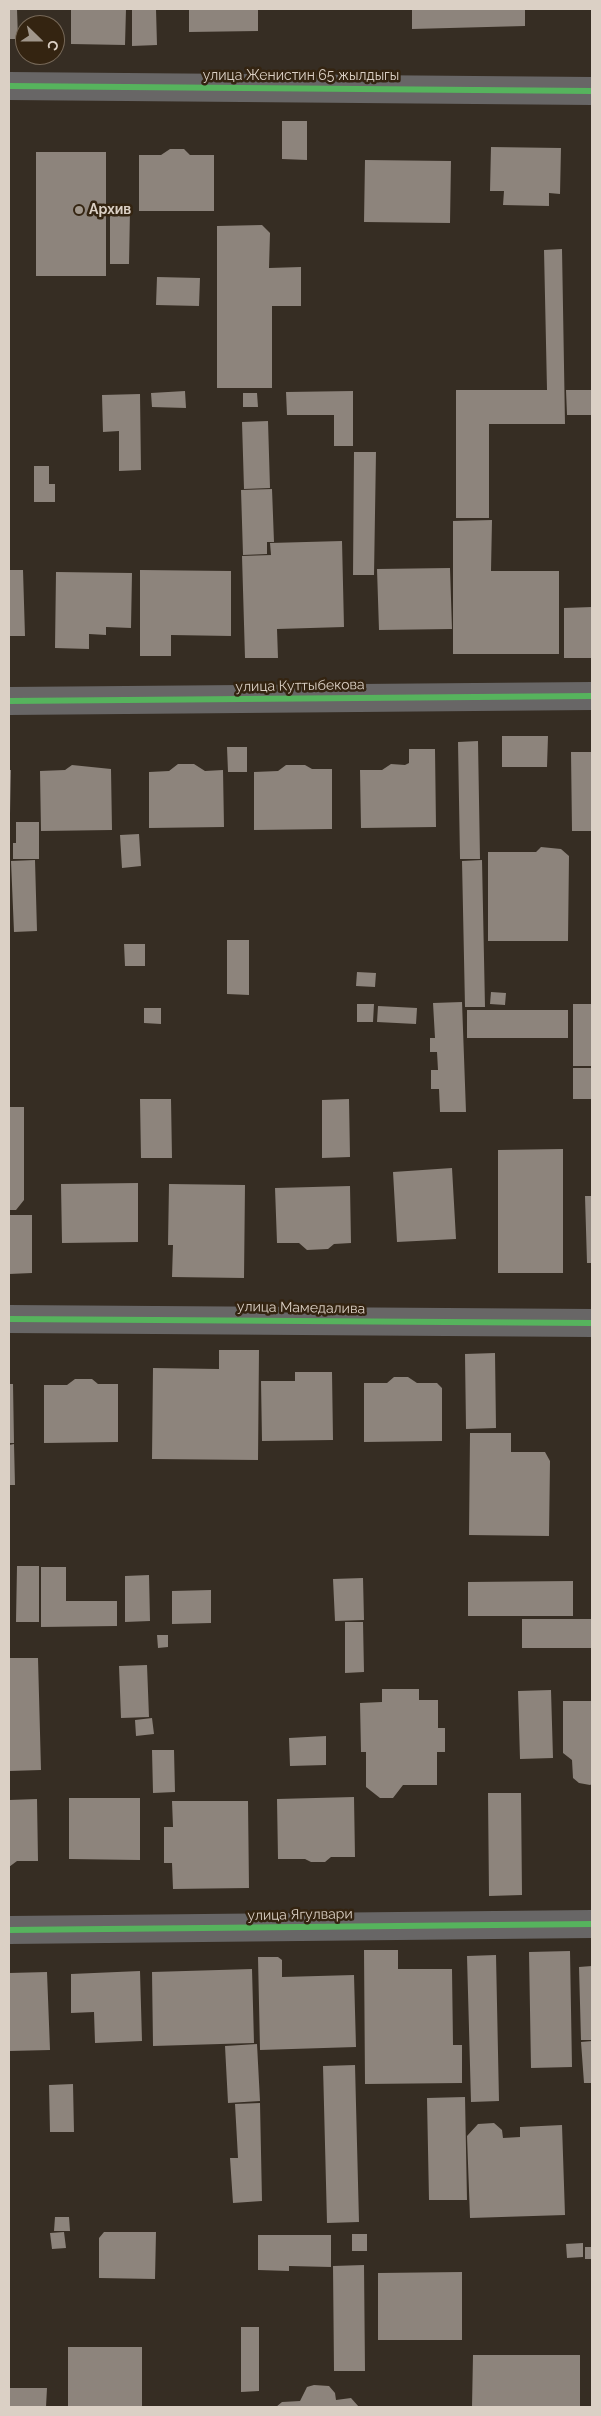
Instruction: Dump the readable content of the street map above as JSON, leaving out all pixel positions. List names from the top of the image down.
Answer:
{
  "streets": {
    "street": [
      "улица Женистин 65 жылдыгы",
      "улица Куттыбекова",
      "улица Мамедалива",
      "улица Ягулвари"
    ]
  },
  "places": ["Архив"],
  "north": "right"
}
